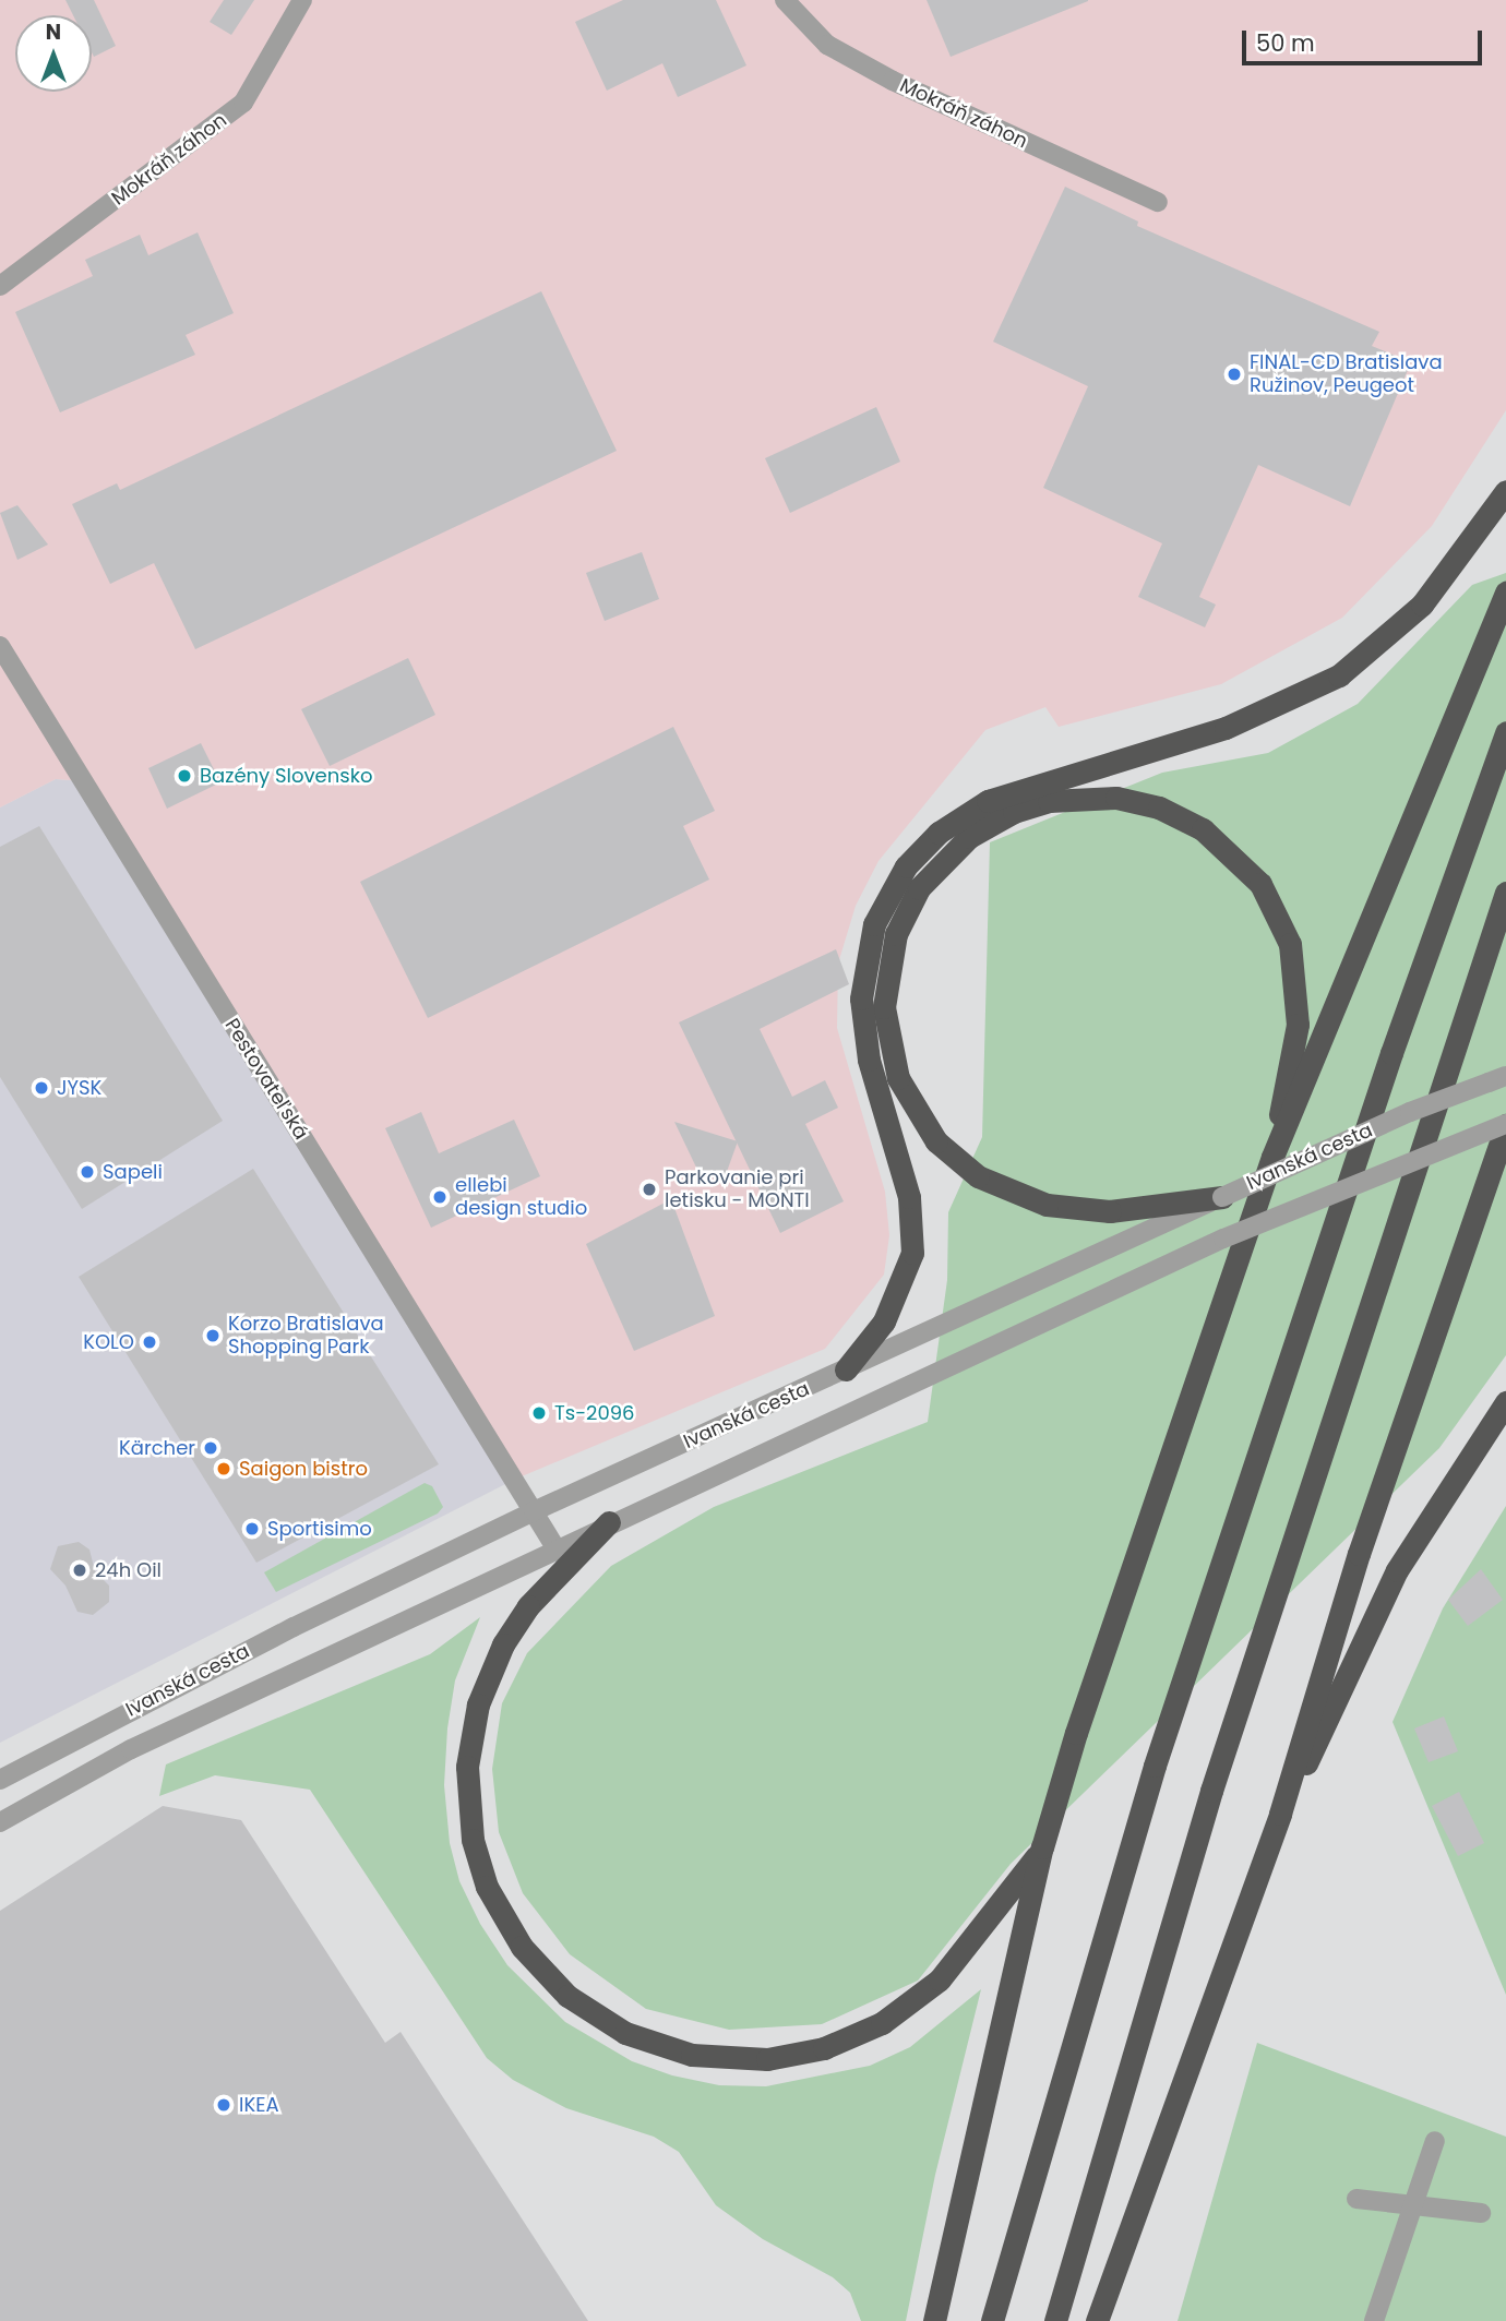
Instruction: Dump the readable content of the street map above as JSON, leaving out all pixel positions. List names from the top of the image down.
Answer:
{
  "streets": {
    "street": ["Mokráň záhon", "Pestovateľská", "Ivanská cesta"]
  },
  "crossings": [
    ["Pestovateľská", "Ivanská cesta"]
  ],
  "places": [
    "FINAL-CD Bratislava Ružinov, Peugeot",
    "Bazény Slovensko",
    "JYSK",
    "Sapeli",
    "Parkovanie pri letisku - MONTI",
    "ellebi design studio",
    "Korzo Bratislava Shopping Park",
    "KOLO",
    "Ts-2096",
    "Kärcher",
    "Saigon bistro",
    "Sportisimo",
    "24h Oil",
    "IKEA"
  ],
  "scale_bar": "50 m",
  "north": "top"
}
